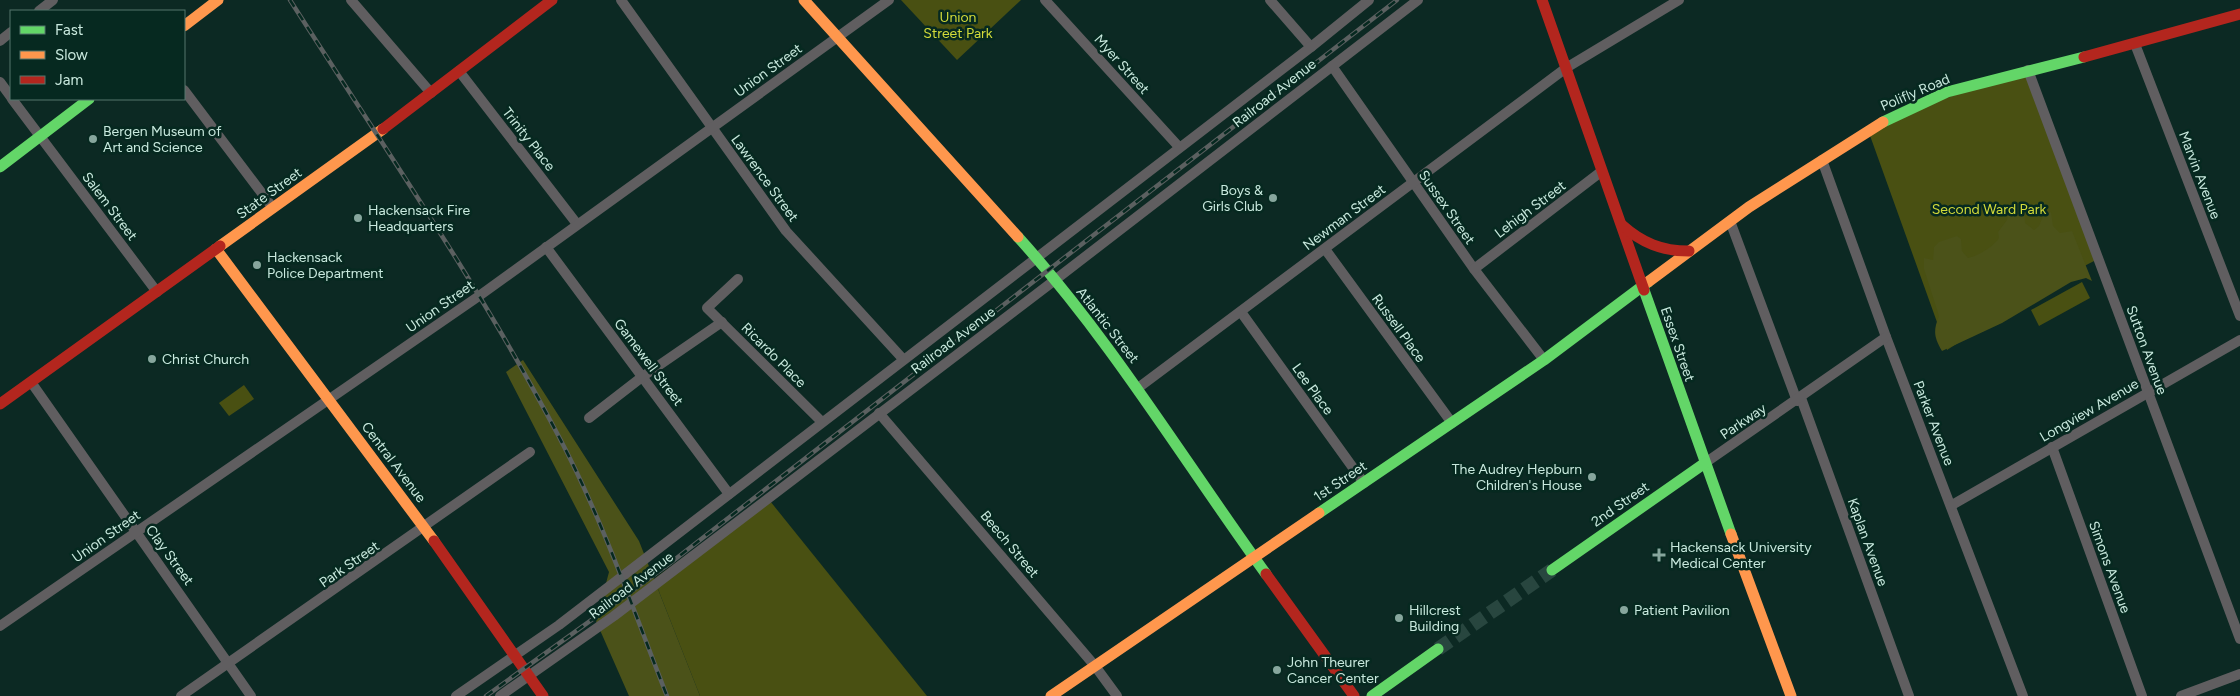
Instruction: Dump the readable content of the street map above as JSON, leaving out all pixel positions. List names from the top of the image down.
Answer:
{
  "streets": {
    "street": [
      "Myer Street",
      "Union Street",
      "Polifly Road",
      "Railroad Avenue",
      "Trinity Place",
      "Marvin Avenue",
      "Lawrence Street",
      "State Street",
      "Salem Street",
      "Sussex Street",
      "Lehigh Street",
      "Newman Street",
      "Atlantic Street",
      "Russell Place",
      "Essex Street",
      "Sutton Avenue",
      "Ricardo Place",
      "Gamewell Street",
      "Lee Place",
      "Longview Avenue",
      "Parkway",
      "Parker Avenue",
      "Central Avenue",
      "1st Street",
      "2nd Street",
      "Kaplan Avenue",
      "Beech Street",
      "Clay Street",
      "Park Street",
      "Simons Avenue"
    ]
  },
  "crossings": [
    ["Myer Street", "Railroad Avenue"],
    ["Union Street", "Trinity Place"],
    ["Union Street", "Lawrence Street"],
    ["Union Street", "Atlantic Street"],
    ["Union Street", "Gamewell Street"],
    ["Union Street", "Central Avenue"],
    ["Union Street", "Clay Street"],
    ["Polifly Road", "Marvin Avenue"],
    ["Polifly Road", "Essex Street"],
    ["Polifly Road", "Sutton Avenue"],
    ["Polifly Road", "Parker Avenue"],
    ["Polifly Road", "1st Street"],
    ["Polifly Road", "Kaplan Avenue"],
    ["Railroad Avenue", "Lawrence Street"],
    ["Railroad Avenue", "Sussex Street"],
    ["Railroad Avenue", "Atlantic Street"],
    ["Railroad Avenue", "Ricardo Place"],
    ["Railroad Avenue", "Gamewell Street"],
    ["Railroad Avenue", "Central Avenue"],
    ["Railroad Avenue", "Beech Street"],
    ["Trinity Place", "State Street"],
    ["State Street", "Salem Street"],
    ["State Street", "Central Avenue"],
    ["State Street", "Clay Street"],
    ["Sussex Street", "Lehigh Street"],
    ["Sussex Street", "Newman Street"],
    ["Sussex Street", "1st Street"],
    ["Lehigh Street", "Essex Street"],
    ["Newman Street", "Atlantic Street"],
    ["Newman Street", "Russell Place"],
    ["Newman Street", "Essex Street"],
    ["Newman Street", "Lee Place"],
    ["Atlantic Street", "1st Street"],
    ["Russell Place", "1st Street"],
    ["Essex Street", "Parkway"],
    ["Essex Street", "1st Street"],
    ["Essex Street", "2nd Street"],
    ["Sutton Avenue", "Longview Avenue"],
    ["Lee Place", "1st Street"],
    ["Longview Avenue", "Parker Avenue"],
    ["Longview Avenue", "Simons Avenue"],
    ["Parkway", "Parker Avenue"],
    ["Parkway", "2nd Street"],
    ["Parkway", "Kaplan Avenue"],
    ["Central Avenue", "Park Street"],
    ["1st Street", "Beech Street"],
    ["Clay Street", "Park Street"]
  ],
  "parks": ["Union Street Park", "Second Ward Park"],
  "places": {
    "other": [
      "Bergen Museum of Art and Science",
      "Boys & Girls Club",
      "Hackensack Fire Headquarters",
      "Hackensack Police Department",
      "Christ Church",
      "The Audrey Hepburn Children's House",
      "Patient Pavilion",
      "Hillcrest Building",
      "John Theurer Cancer Center"
    ],
    "health": ["Hackensack University Medical Center"]
  },
  "legend": ["Fast", "Slow", "Jam"]
}
